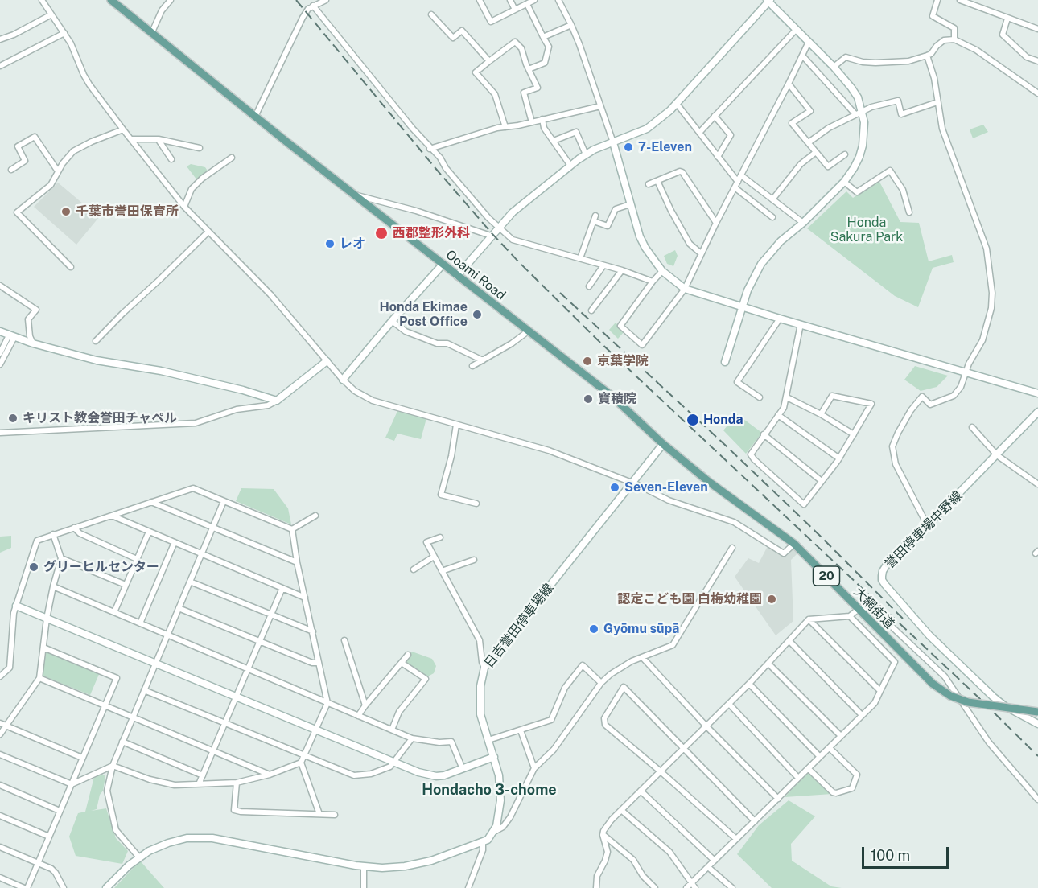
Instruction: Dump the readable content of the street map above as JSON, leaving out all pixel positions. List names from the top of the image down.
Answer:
{
  "streets": {
    "main road": ["Ooami Road", "20", "大網街道"],
    "street": ["誉田停車場中野線", "日吉誉田停車場線"]
  },
  "crossings": [
    ["Ooami Road", "大網街道"],
    ["Ooami Road", "日吉誉田停車場線"],
    ["大網街道", "日吉誉田停車場線"]
  ],
  "districts": ["Hondacho 3-chome"],
  "parks": ["Honda Sakura Park"],
  "places": [
    "7-Eleven",
    "千葉市誉田保育所",
    "西郡整形外科",
    "レオ",
    "Honda Ekimae Post Office",
    "京葉学院",
    "寶積院",
    "キリスト教会誉田チャペル",
    "Honda",
    "Seven-Eleven",
    "グリーヒルセンター",
    "認定こども園 白梅幼稚園",
    "Gyōmu sūpā"
  ],
  "scale_bar": "100 m"
}
